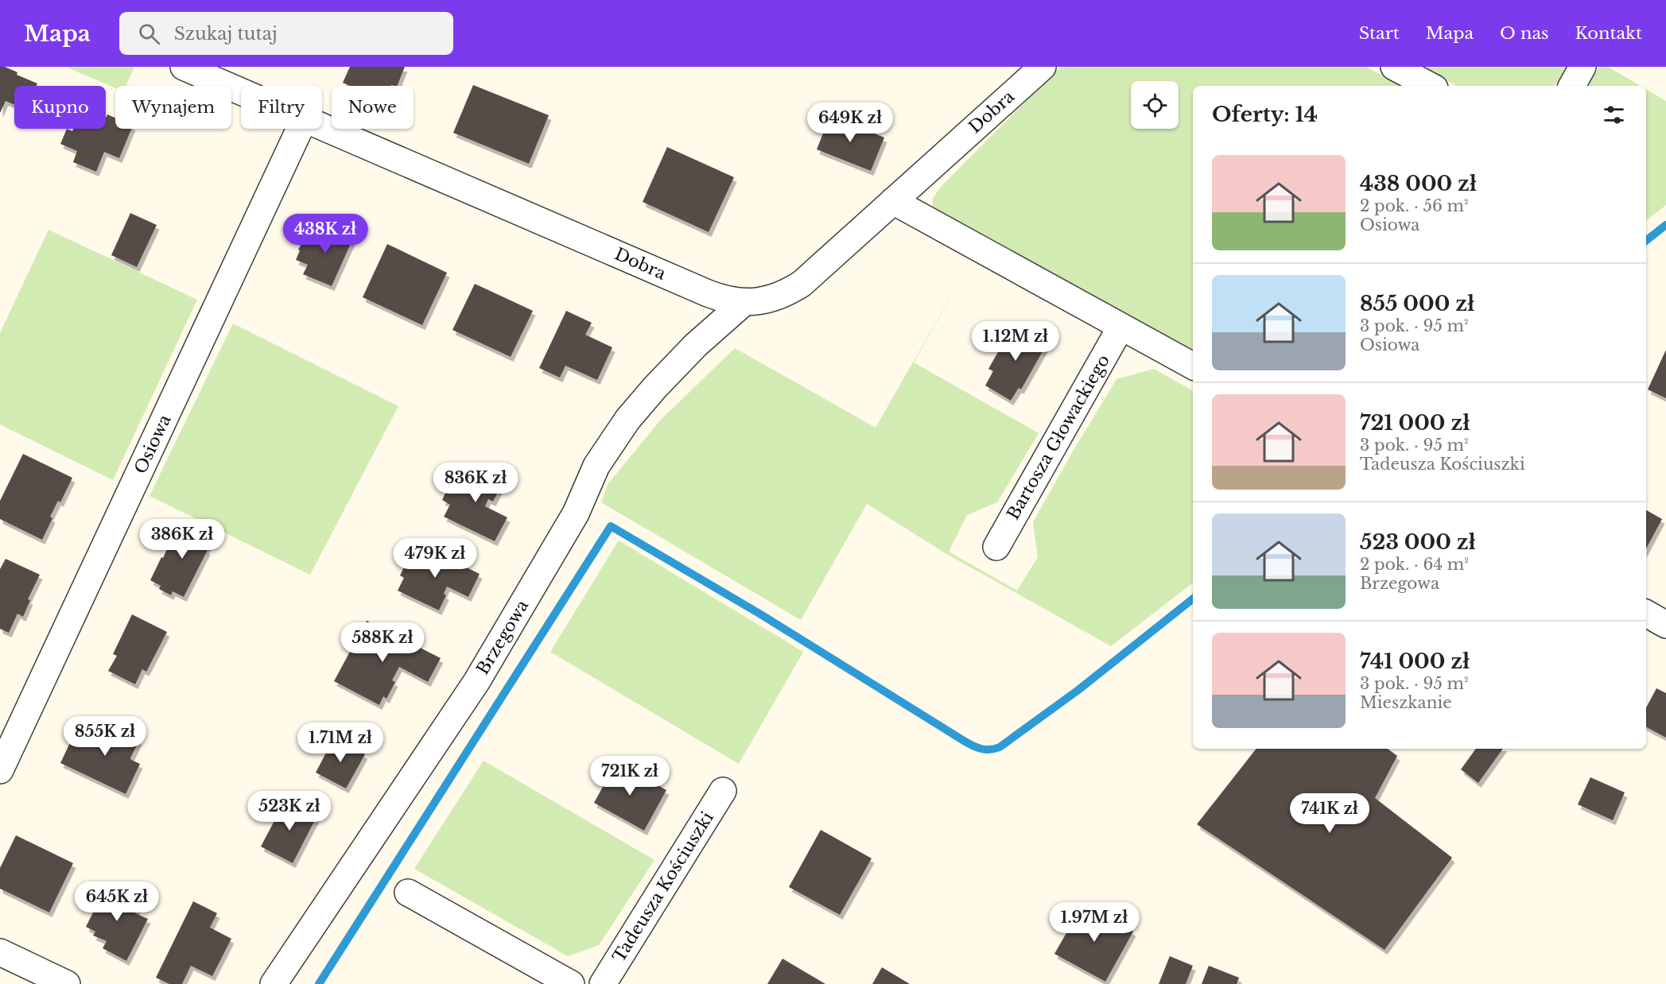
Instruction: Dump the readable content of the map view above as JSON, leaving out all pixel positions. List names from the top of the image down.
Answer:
{
  "streets": {
    "street": [
      "Dobra",
      "Bartosza Głowackiego",
      "Osiowa",
      "Brzegowa",
      "Tadeusza Kościuszki"
    ]
  },
  "crossings": [
    ["Dobra", "Brzegowa"]
  ],
  "page": {
    "header": "Mapa",
    "search": "Szukaj tutaj",
    "nav": [
      "Start",
      "Mapa",
      "O nas",
      "Kontakt"
    ],
    "chip": [
      "Kupno",
      "Wynajem",
      "Filtry",
      "Nowe"
    ],
    "heading": "Oferty: 14",
    "price": [
      "649K zł",
      "438K zł",
      "1.12M zł",
      "836K zł",
      "386K zł",
      "479K zł",
      "588K zł",
      "855K zł",
      "1.71M zł",
      "721K zł",
      "523K zł",
      "741K zł",
      "645K zł",
      "1.97M zł"
    ],
    "list": [
      {
        "name": "438 000 zł",
        "note": "2 pok. · 56 m² · Osiowa"
      },
      {
        "name": "855 000 zł",
        "note": "3 pok. · 95 m² · Osiowa"
      },
      {
        "name": "721 000 zł",
        "note": "3 pok. · 95 m² · Tadeusza Kościuszki"
      },
      {
        "name": "523 000 zł",
        "note": "2 pok. · 64 m² · Brzegowa"
      },
      {
        "name": "741 000 zł",
        "note": "3 pok. · 95 m² · Mieszkanie"
      }
    ]
  }
}
